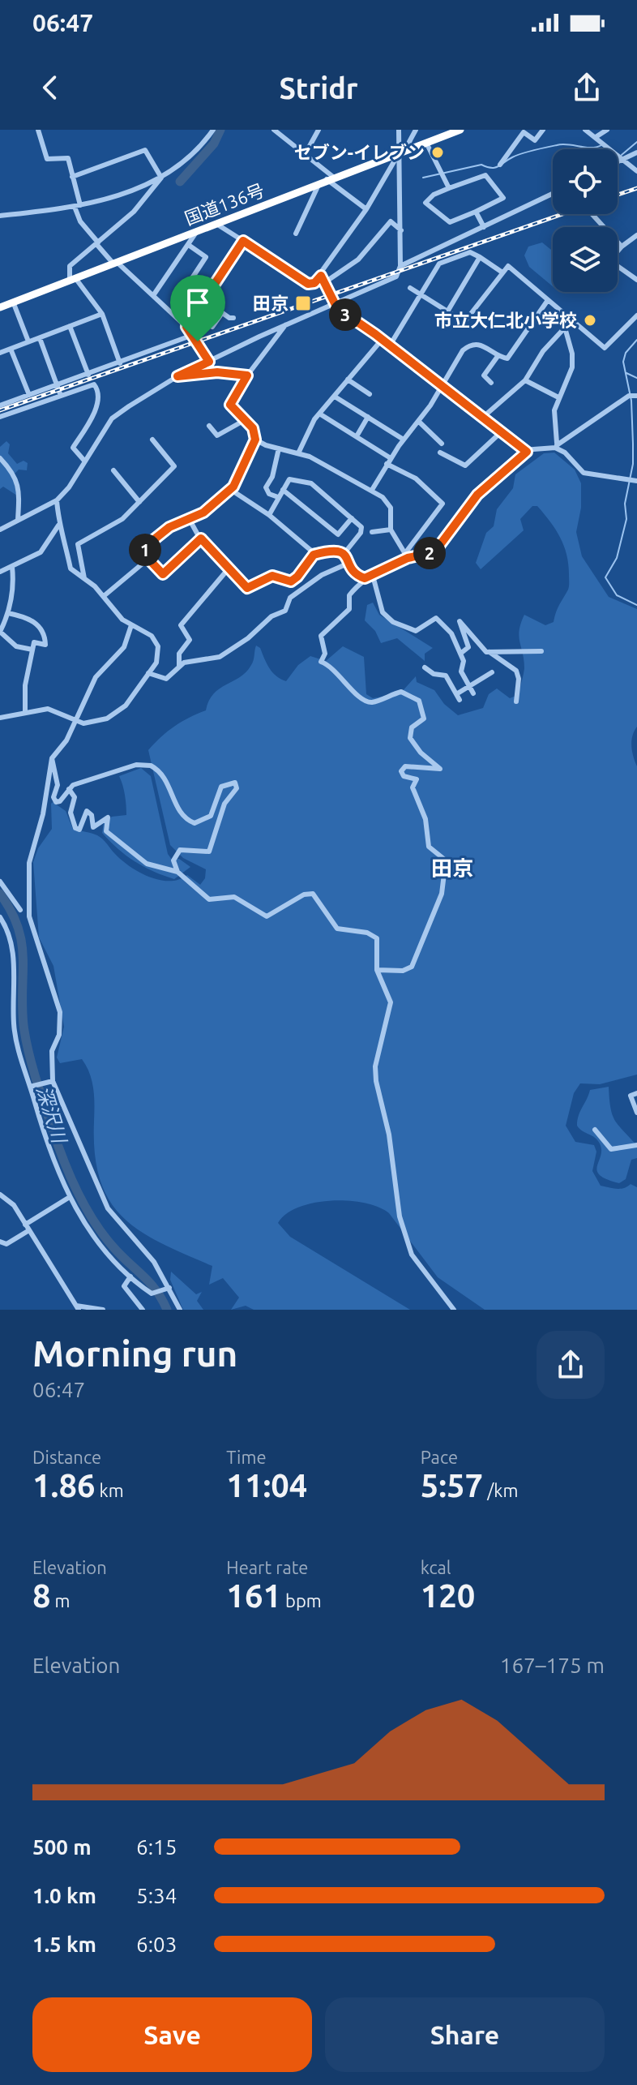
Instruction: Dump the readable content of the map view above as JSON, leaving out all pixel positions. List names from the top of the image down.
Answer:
{
  "streets": {
    "highway": ["国道136号"]
  },
  "districts": ["田京"],
  "water": ["深沢川"],
  "places": {
    "other": ["セブン-イレブン", "市立大仁北小学校"],
    "transit": ["田京"]
  },
  "page": {
    "status": "06:47",
    "header": "Stridr",
    "pins": ["3", "1", "2"],
    "heading": ["Morning run", "06:47"],
    "stats": [
      ["Distance", "1.86 km"],
      ["Time", "11:04"],
      ["Pace", "5:57 /km"],
      ["Elevation", "8 m"],
      ["Heart rate", "161 bpm"],
      ["kcal", "120"]
    ],
    "chart": ["Elevation", "167–175 m"],
    "list": [
      {
        "name": "500 m",
        "note": "6:15"
      },
      {
        "name": "1.0 km",
        "note": "5:34"
      },
      {
        "name": "1.5 km",
        "note": "6:03"
      }
    ],
    "buttons": ["Save", "Share"]
  }
}
